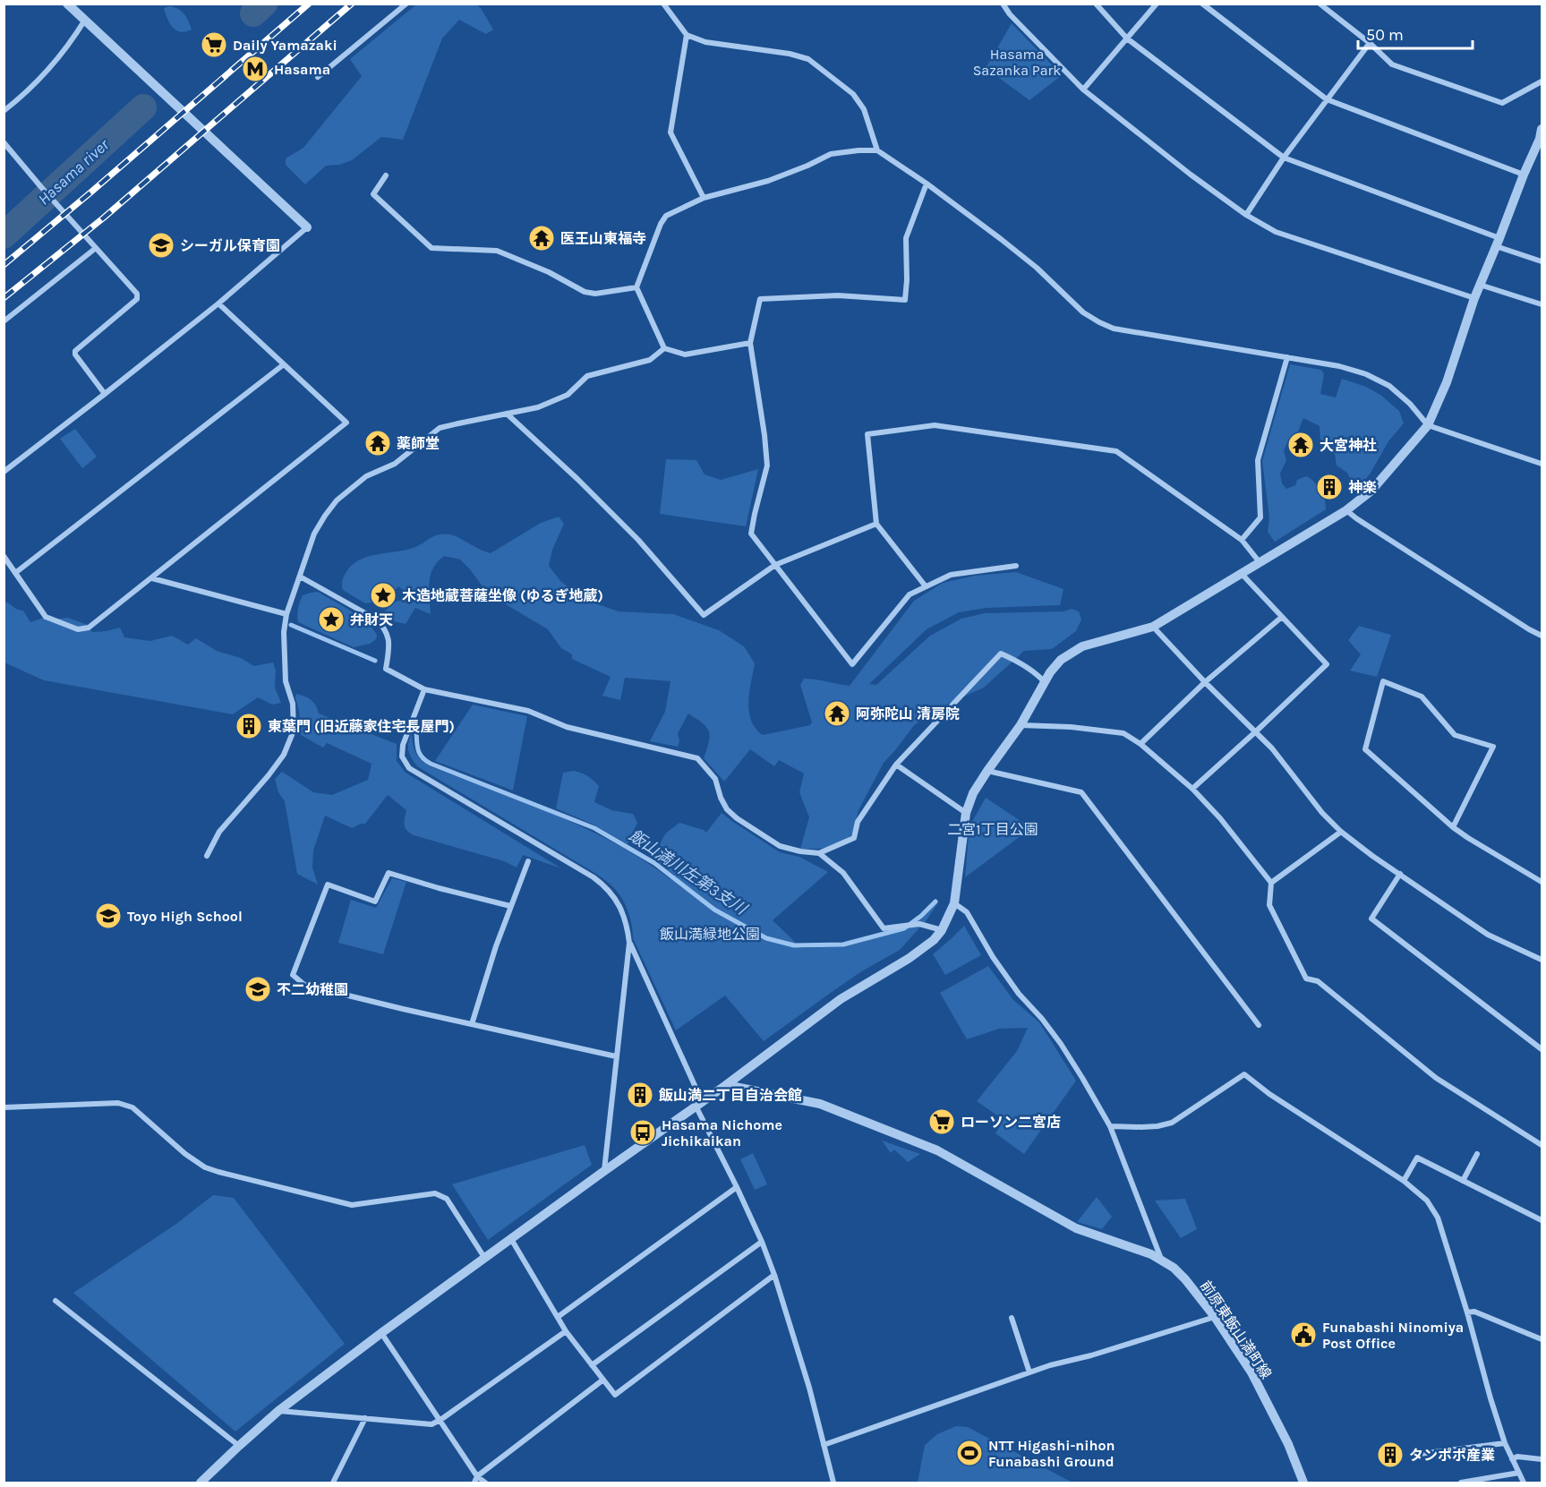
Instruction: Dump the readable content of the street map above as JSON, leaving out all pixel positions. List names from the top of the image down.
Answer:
{
  "streets": {
    "street": ["前原東飯山満町線"]
  },
  "water": ["Hasama river", "飯山満川左第3支川"],
  "parks": ["Hasama Sazanka Park", "二宮1丁目公園", "飯山満緑地公園"],
  "places": {
    "supermarket": ["Daily Yamazaki", "ローソン二宮店"],
    "metro station": ["Hasama"],
    "temple": [
      "医王山東福寺",
      "薬師堂",
      "大宮神社",
      "阿弥陀山 清房院"
    ],
    "school or university": ["シーガル保育園", "Toyo High School", "不二幼稚園"],
    "building": [
      "神楽",
      "東葉門 (旧近藤家住宅長屋門)",
      "飯山満二丁目自治会館",
      "タンポポ産業"
    ],
    "place": ["木造地蔵菩薩坐像 (ゆるぎ地蔵)", "弁財天"],
    "bus stop": ["Hasama Nichome Jichikaikan"],
    "public building": ["Funabashi Ninomiya Post Office"],
    "sports": ["NTT Higashi-nihon Funabashi Ground"]
  },
  "scale_bar": "50 m"
}
